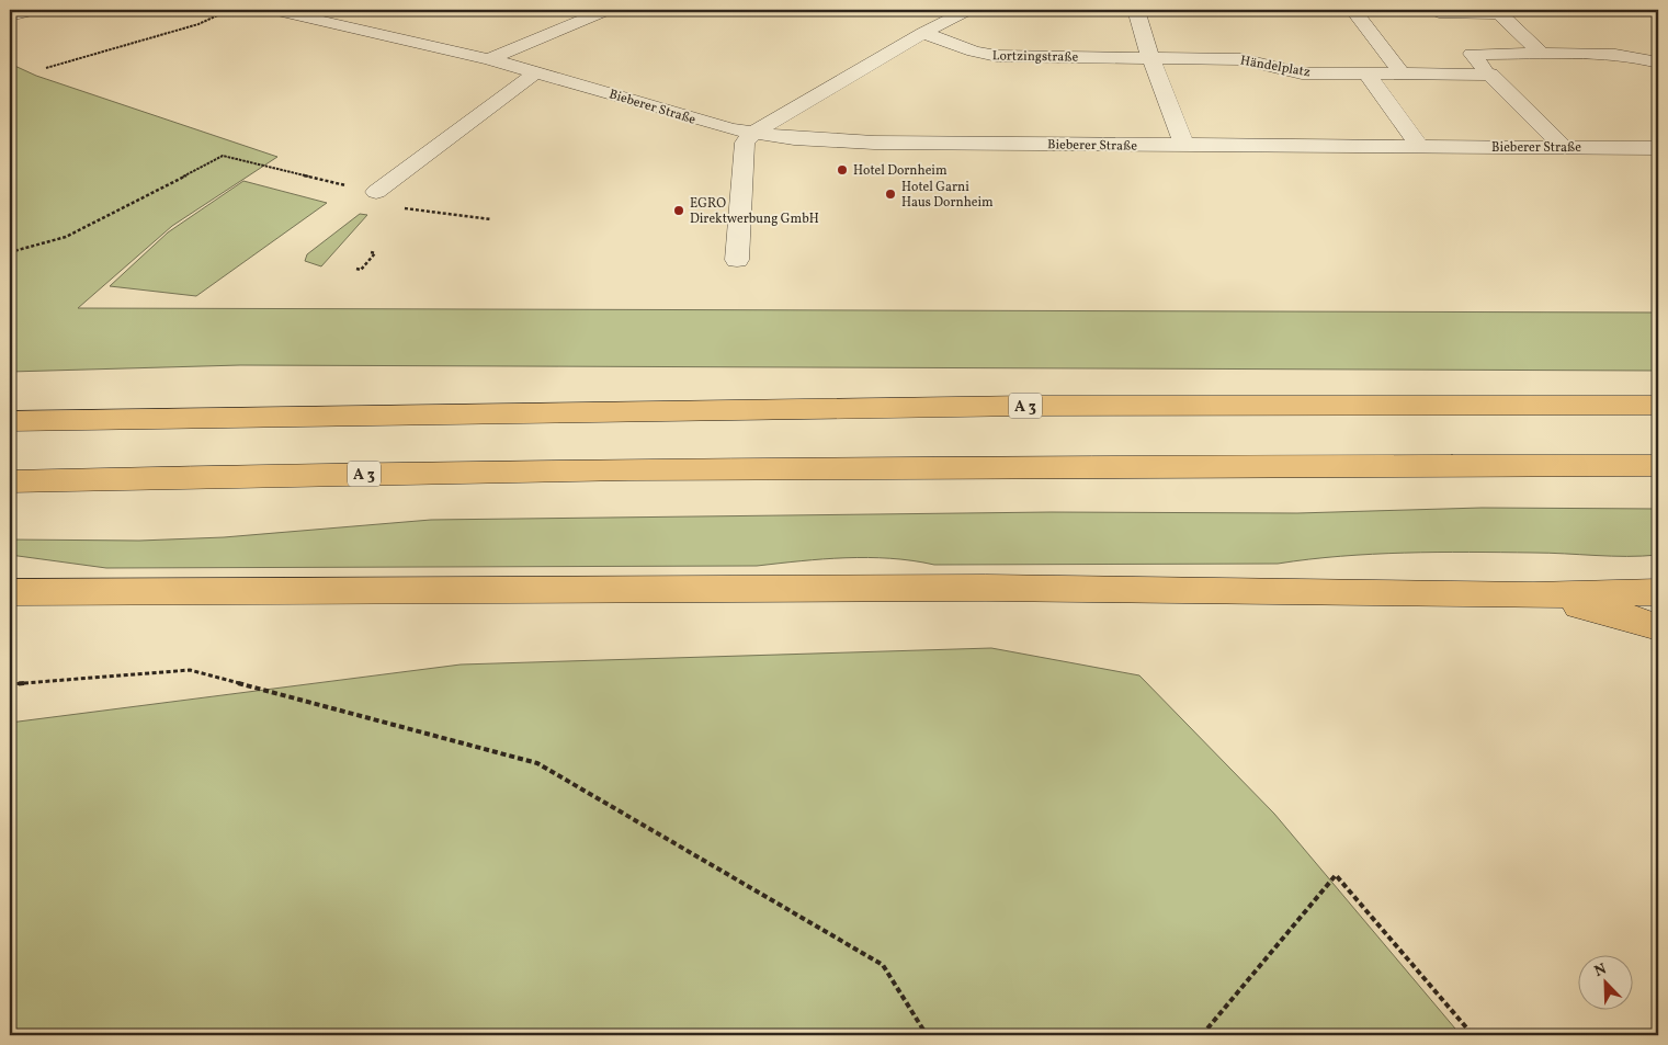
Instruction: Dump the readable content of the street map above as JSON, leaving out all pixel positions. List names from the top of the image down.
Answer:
{
  "streets": {
    "highway": ["A 3"],
    "street": ["Lortzingstraße", "Händelplatz", "Bieberer Straße"]
  },
  "crossings": [
    ["Lortzingstraße", "Händelplatz"]
  ],
  "places": ["Hotel Dornheim", "Hotel Garni Haus Dornheim", "EGRO Direktwerbung GmbH"],
  "north": "top left"
}
